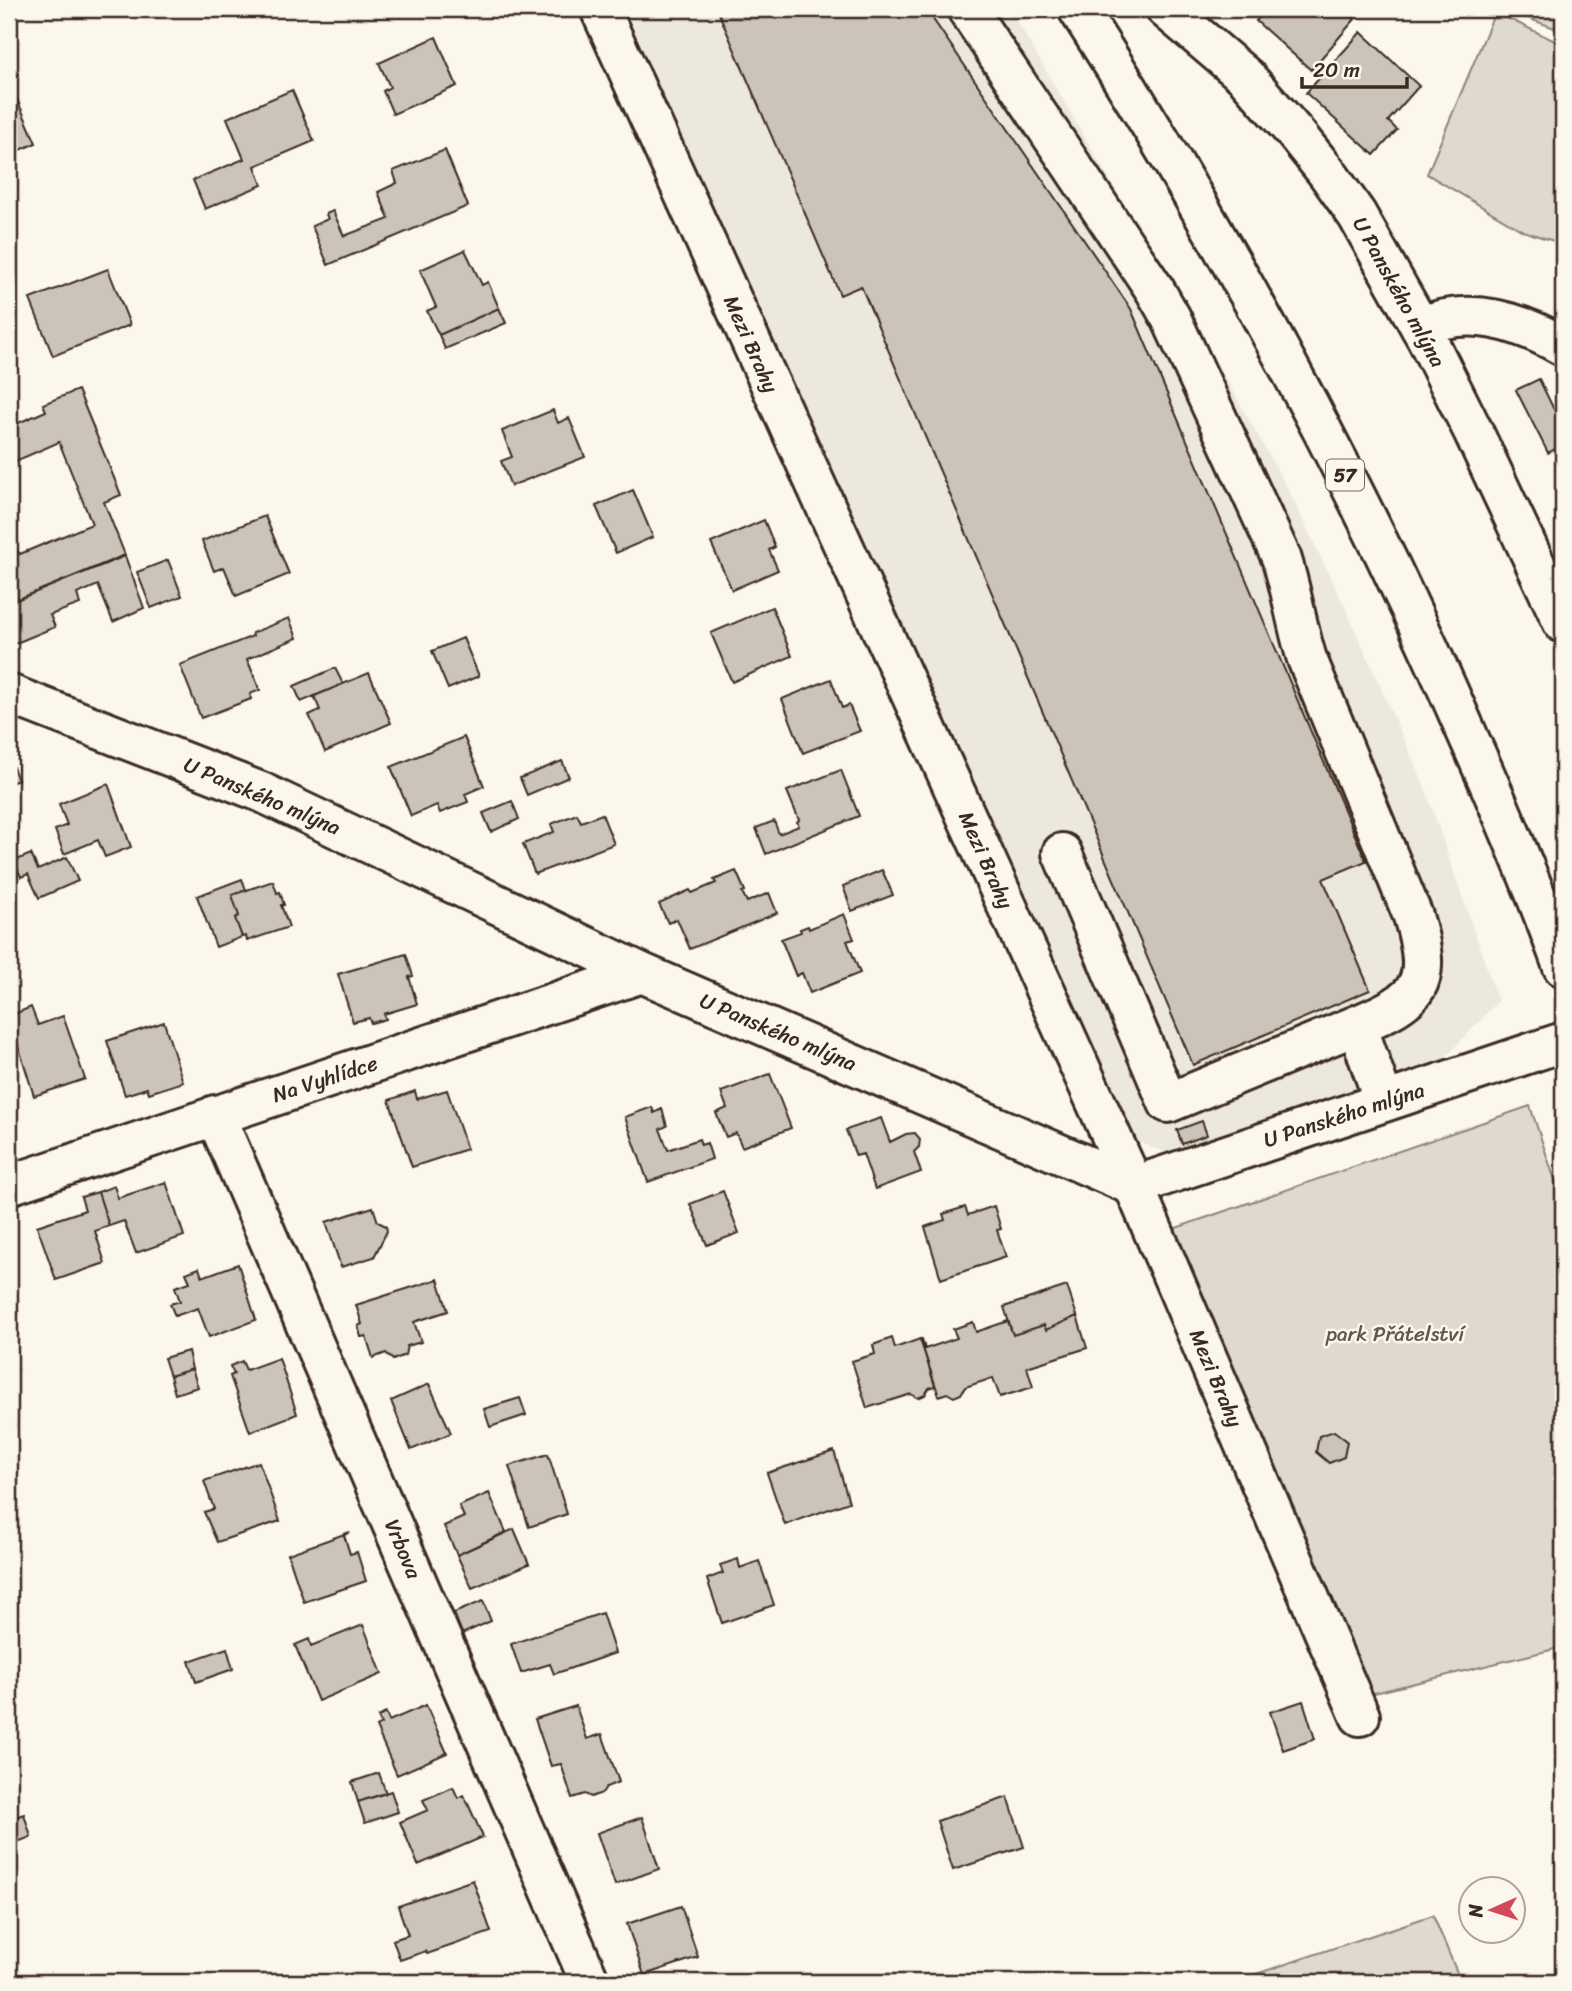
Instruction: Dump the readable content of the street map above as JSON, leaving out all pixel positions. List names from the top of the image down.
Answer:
{
  "streets": {
    "street": [
      "U Panského mlýna",
      "Mezi Brahy",
      "57",
      "Na Vyhlídce",
      "Vrbova"
    ]
  },
  "crossings": [
    ["U Panského mlýna", "Mezi Brahy"],
    ["U Panského mlýna", "Na Vyhlídce"],
    ["Na Vyhlídce", "Vrbova"]
  ],
  "parks": ["park Přátelství"],
  "scale_bar": "20 m",
  "north": "left"
}
